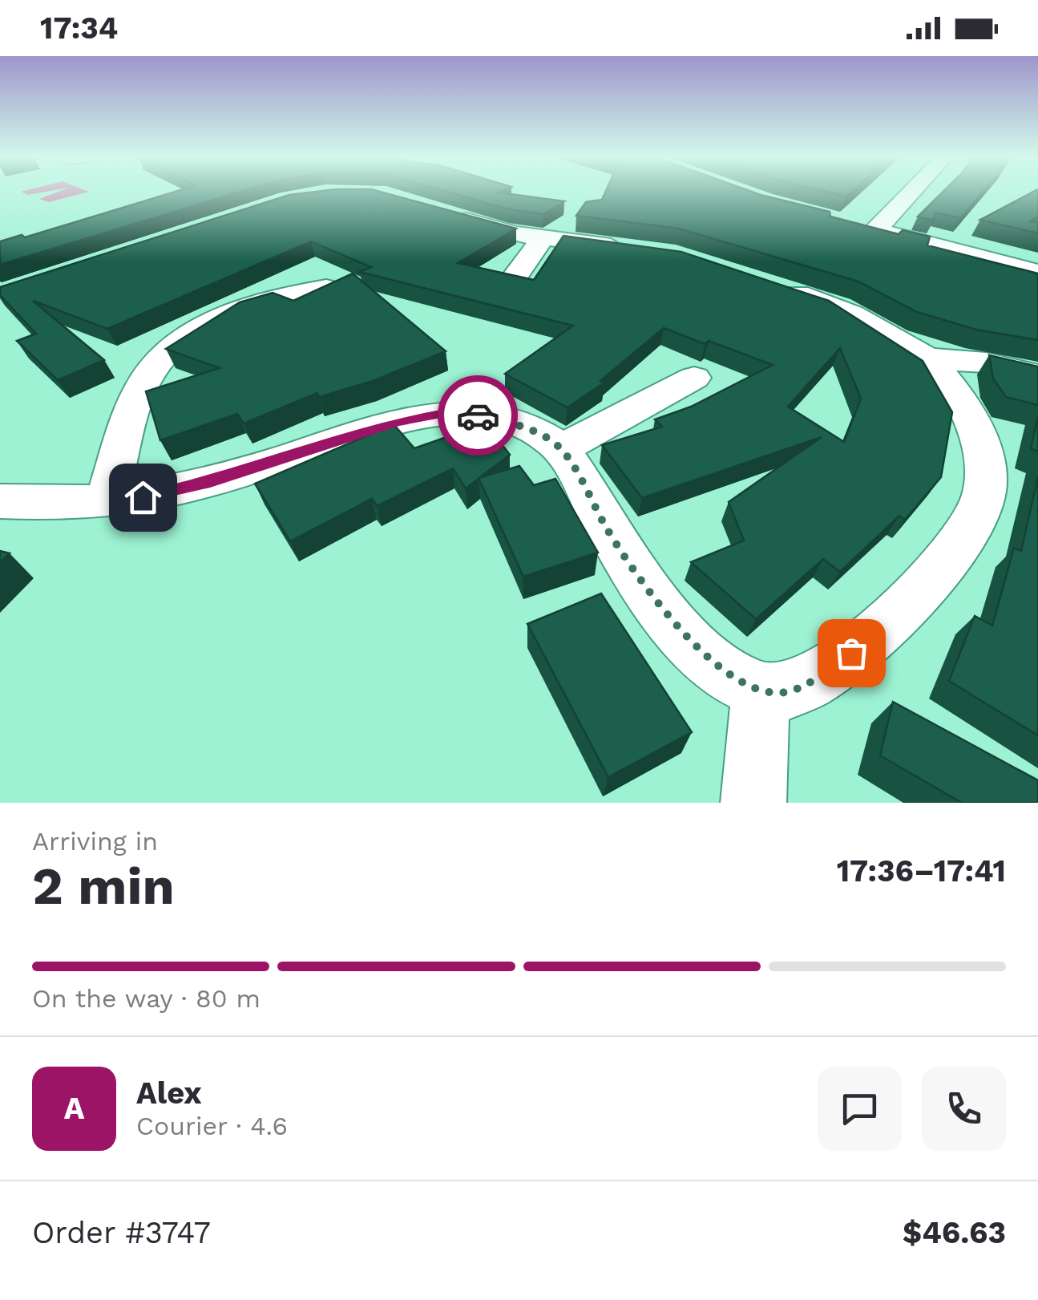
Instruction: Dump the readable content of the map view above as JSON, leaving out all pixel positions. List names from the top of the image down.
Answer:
{
  "page": {
    "status": "17:34",
    "heading": ["2 min", "Arriving in", "17:36–17:41"],
    "panel": [
      "Alex",
      "Courier · 4.6",
      "Order #3747",
      "$46.63"
    ],
    "bar": "On the way · 80 m",
    "round": "A"
  }
}
